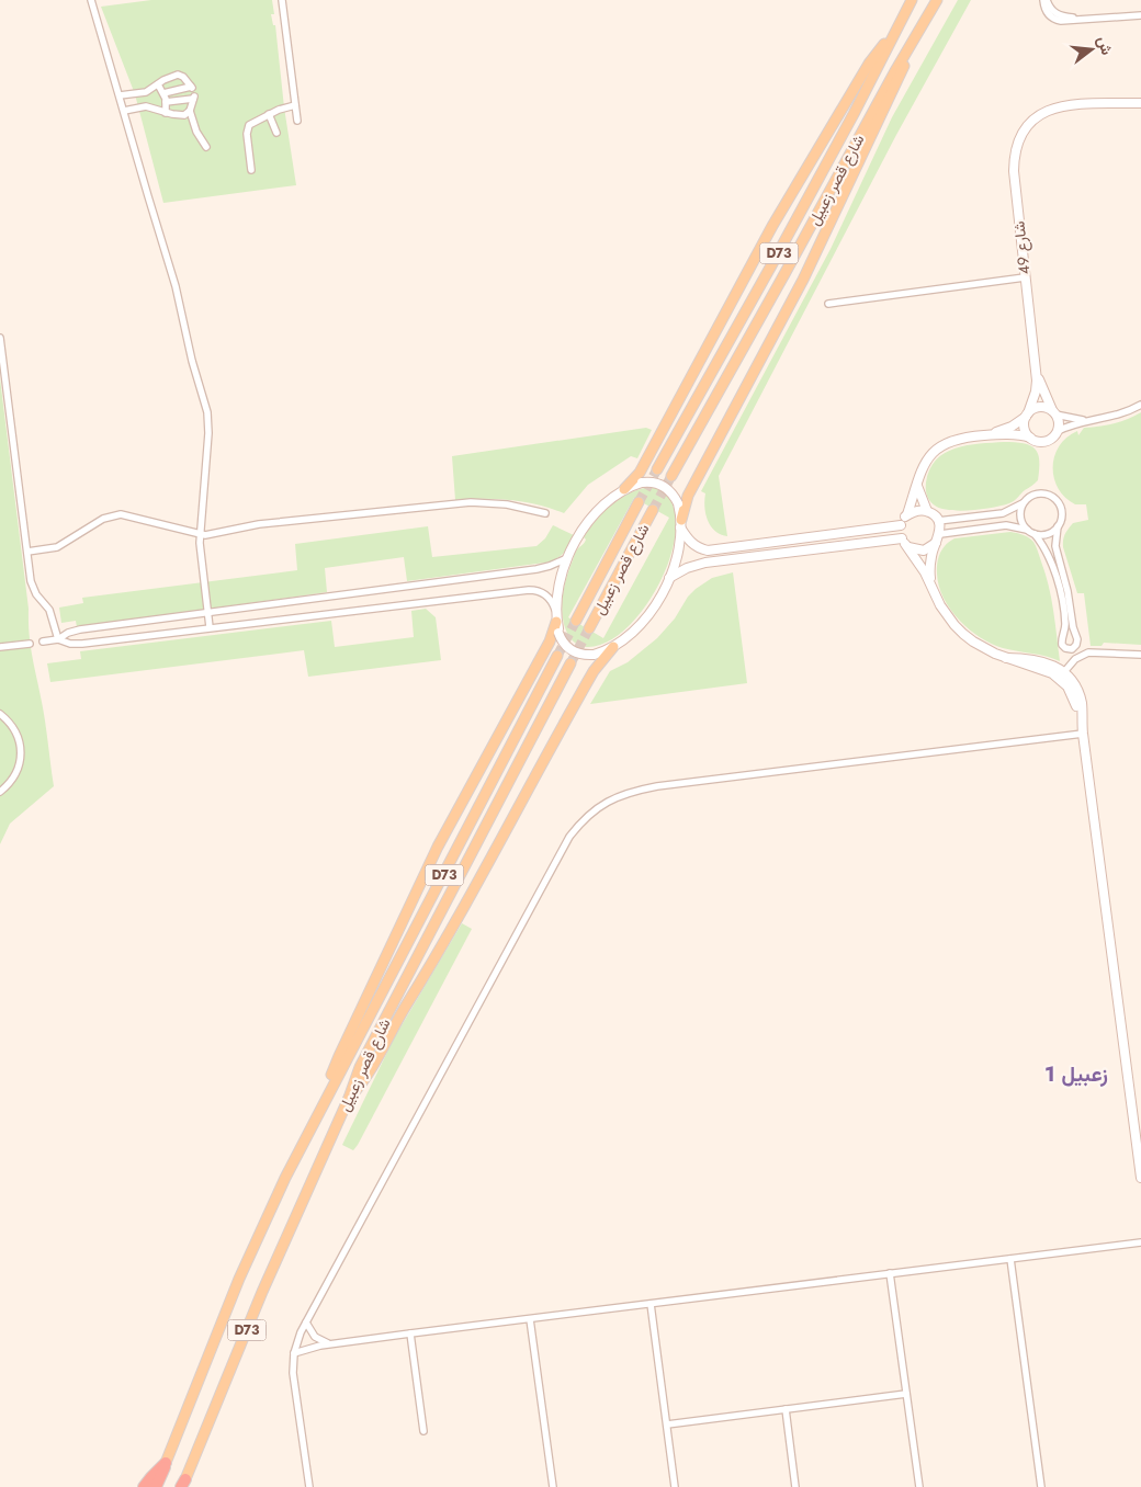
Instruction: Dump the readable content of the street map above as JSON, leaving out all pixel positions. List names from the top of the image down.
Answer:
{
  "streets": {
    "main road": ["شارع قصر زعبيل", "D73"],
    "street": ["شارع 49"]
  },
  "districts": ["زعبيل 1"],
  "north": "right"
}
